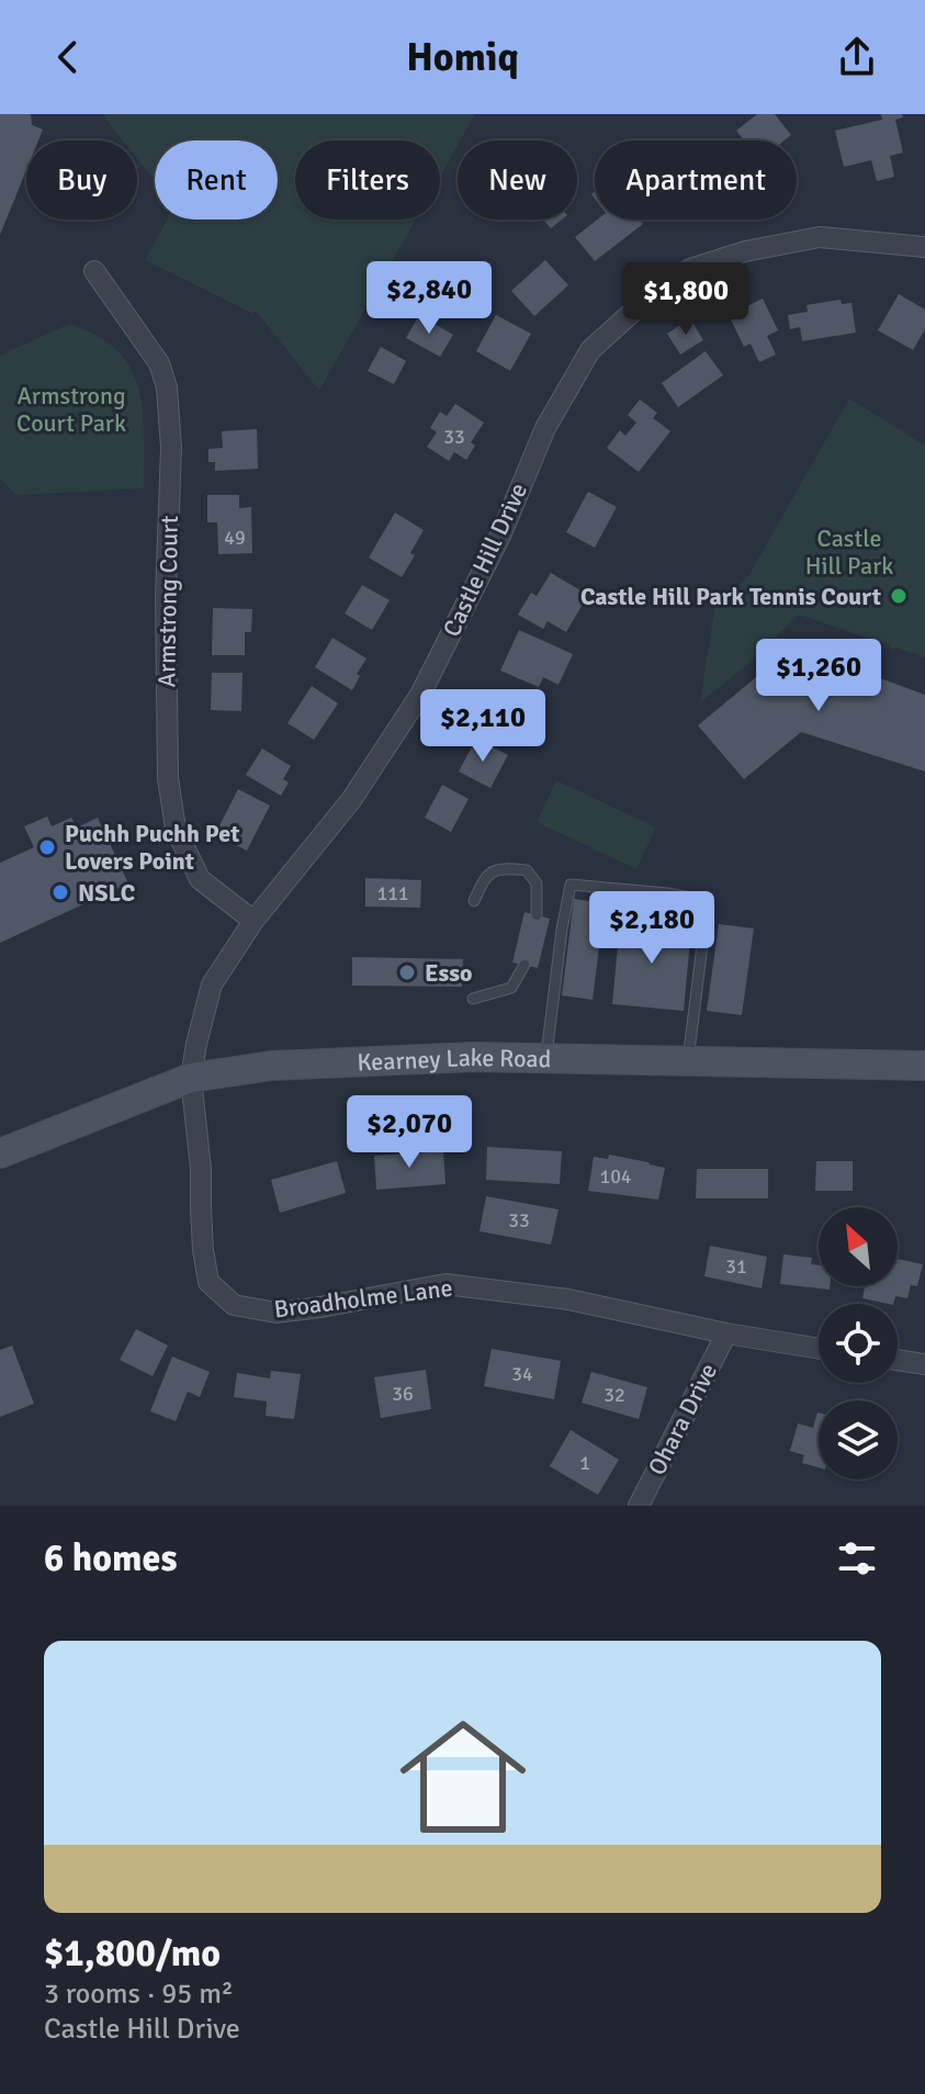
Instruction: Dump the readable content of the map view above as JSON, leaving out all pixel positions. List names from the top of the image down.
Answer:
{
  "streets": {
    "main road": ["Kearney Lake Road"],
    "street": [
      "Castle Hill Drive",
      "Armstrong Court",
      "Broadholme Lane",
      "Ohara Drive"
    ]
  },
  "crossings": [
    ["Castle Hill Drive", "Armstrong Court"],
    ["Castle Hill Drive", "Kearney Lake Road"],
    ["Castle Hill Drive", "Broadholme Lane"],
    ["Kearney Lake Road", "Broadholme Lane"],
    ["Broadholme Lane", "Ohara Drive"]
  ],
  "parks": ["Armstrong Court Park", "Castle Hill Park"],
  "places": [
    "Castle Hill Park Tennis Court",
    "Puchh Puchh Pet Lovers Point",
    "NSLC",
    "Esso"
  ],
  "house_numbers": [
    "33",
    "49",
    "111",
    "104",
    "33",
    "31",
    "34",
    "36",
    "32",
    "1"
  ],
  "north": "top left",
  "page": {
    "header": "Homiq",
    "chip": [
      "Buy",
      "Rent",
      "Filters",
      "New",
      "Apartment"
    ],
    "price": [
      "$2,840",
      "$1,800",
      "$1,260",
      "$2,110",
      "$2,180",
      "$2,070"
    ],
    "heading": "6 homes",
    "list": [
      {
        "name": "$1,800/mo",
        "note": "3 rooms · 95 m² · Castle Hill Drive"
      }
    ]
  }
}
